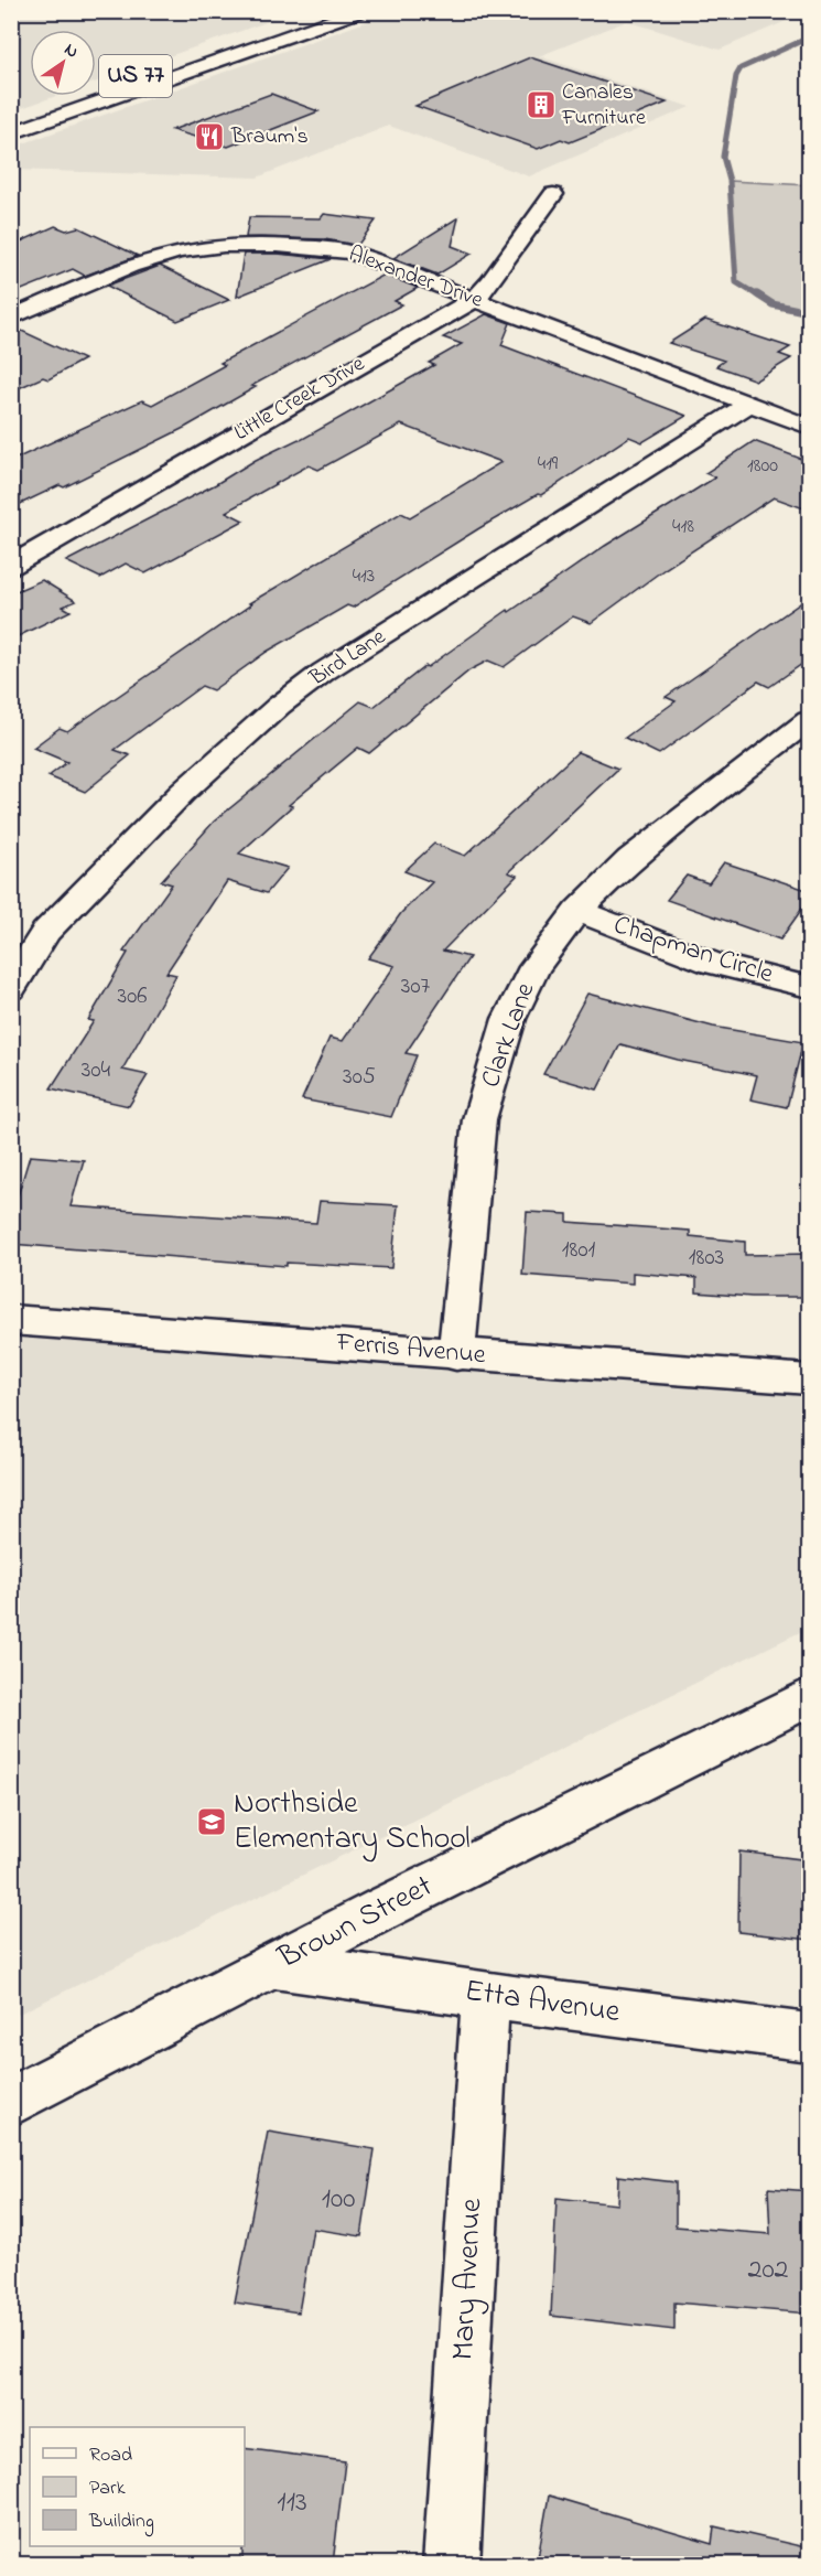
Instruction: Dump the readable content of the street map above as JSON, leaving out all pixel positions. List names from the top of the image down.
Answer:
{
  "streets": {
    "street": [
      "US 77",
      "Alexander Drive",
      "Little Creek Drive",
      "Bird Lane",
      "Chapman Circle",
      "Clark Lane",
      "Ferris Avenue",
      "Brown Street",
      "Etta Avenue",
      "Mary Avenue"
    ]
  },
  "crossings": [
    ["Alexander Drive", "Little Creek Drive"],
    ["Alexander Drive", "Bird Lane"],
    ["Chapman Circle", "Clark Lane"],
    ["Clark Lane", "Ferris Avenue"],
    ["Brown Street", "Etta Avenue"],
    ["Etta Avenue", "Mary Avenue"]
  ],
  "places": {
    "building": ["Canales Furniture"],
    "restaurant": ["Braum's"],
    "school or university": ["Northside Elementary School"]
  },
  "house_numbers": [
    "419",
    "1800",
    "418",
    "413",
    "307",
    "306",
    "304",
    "305",
    "1801",
    "1803",
    "100",
    "202",
    "113"
  ],
  "legend": ["Road", "Park", "Building"],
  "north": "top right"
}
